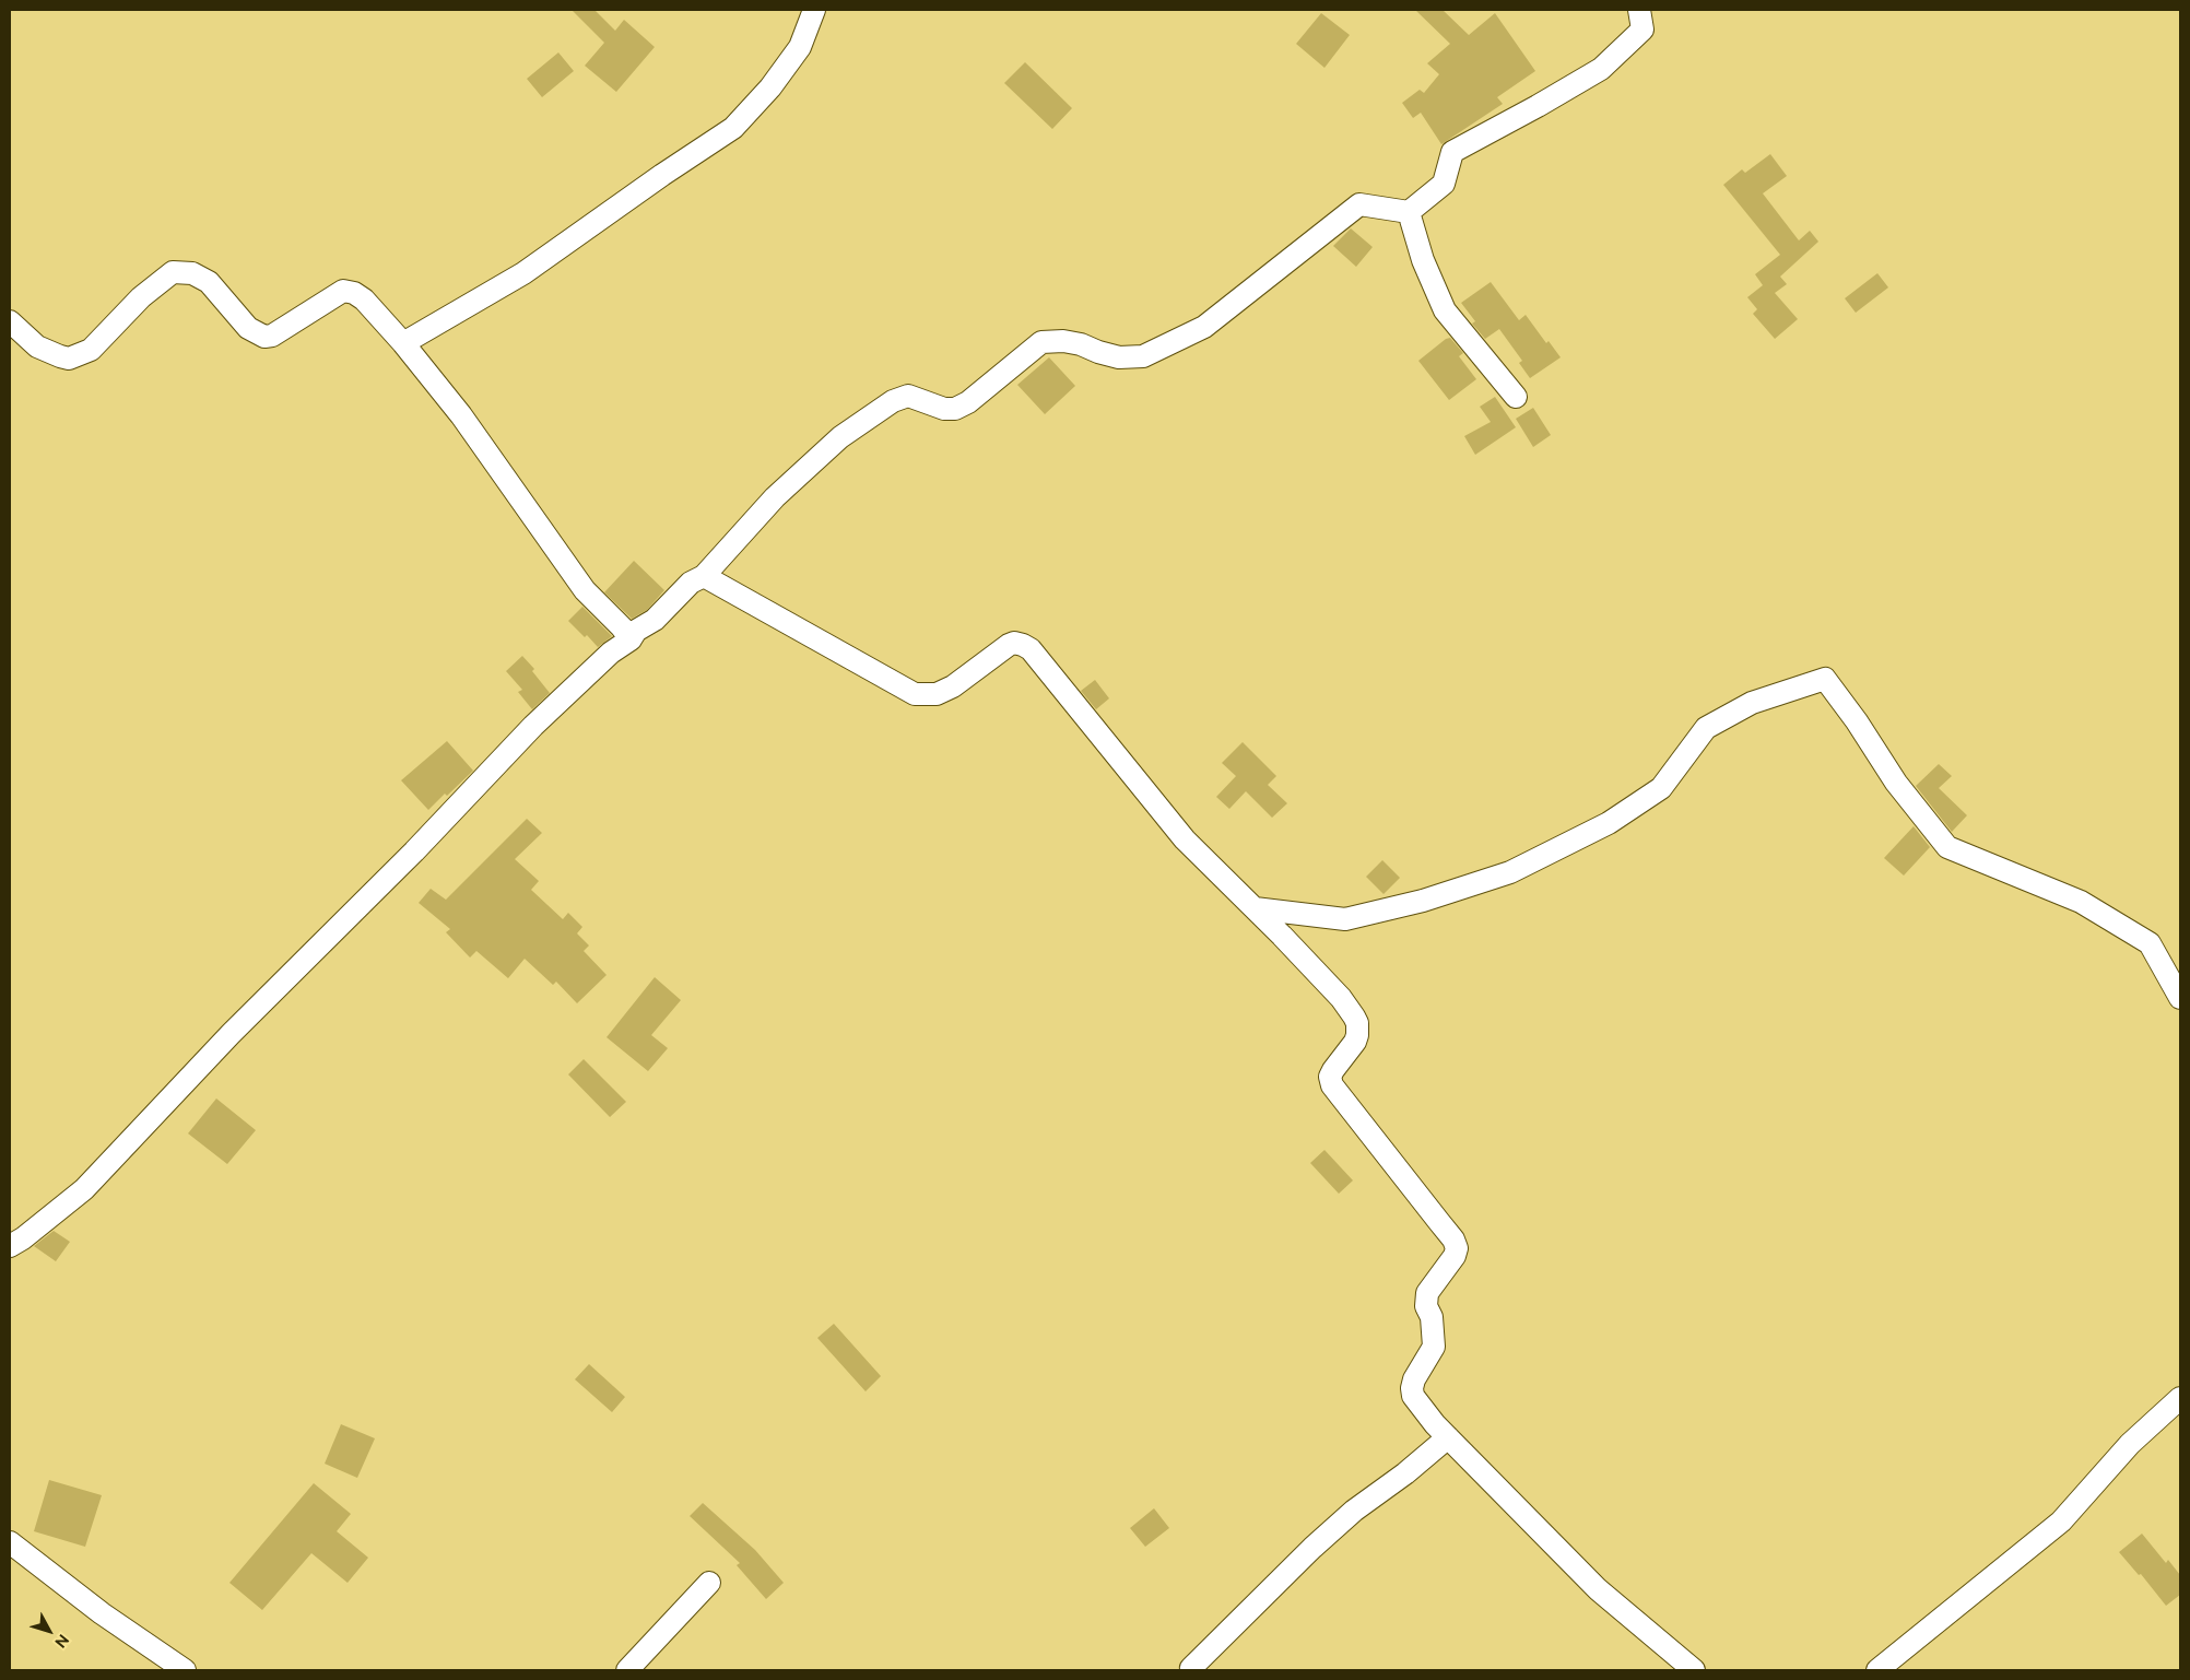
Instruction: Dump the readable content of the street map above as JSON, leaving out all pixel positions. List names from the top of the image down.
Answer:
{
  "north": "bottom right"
}
